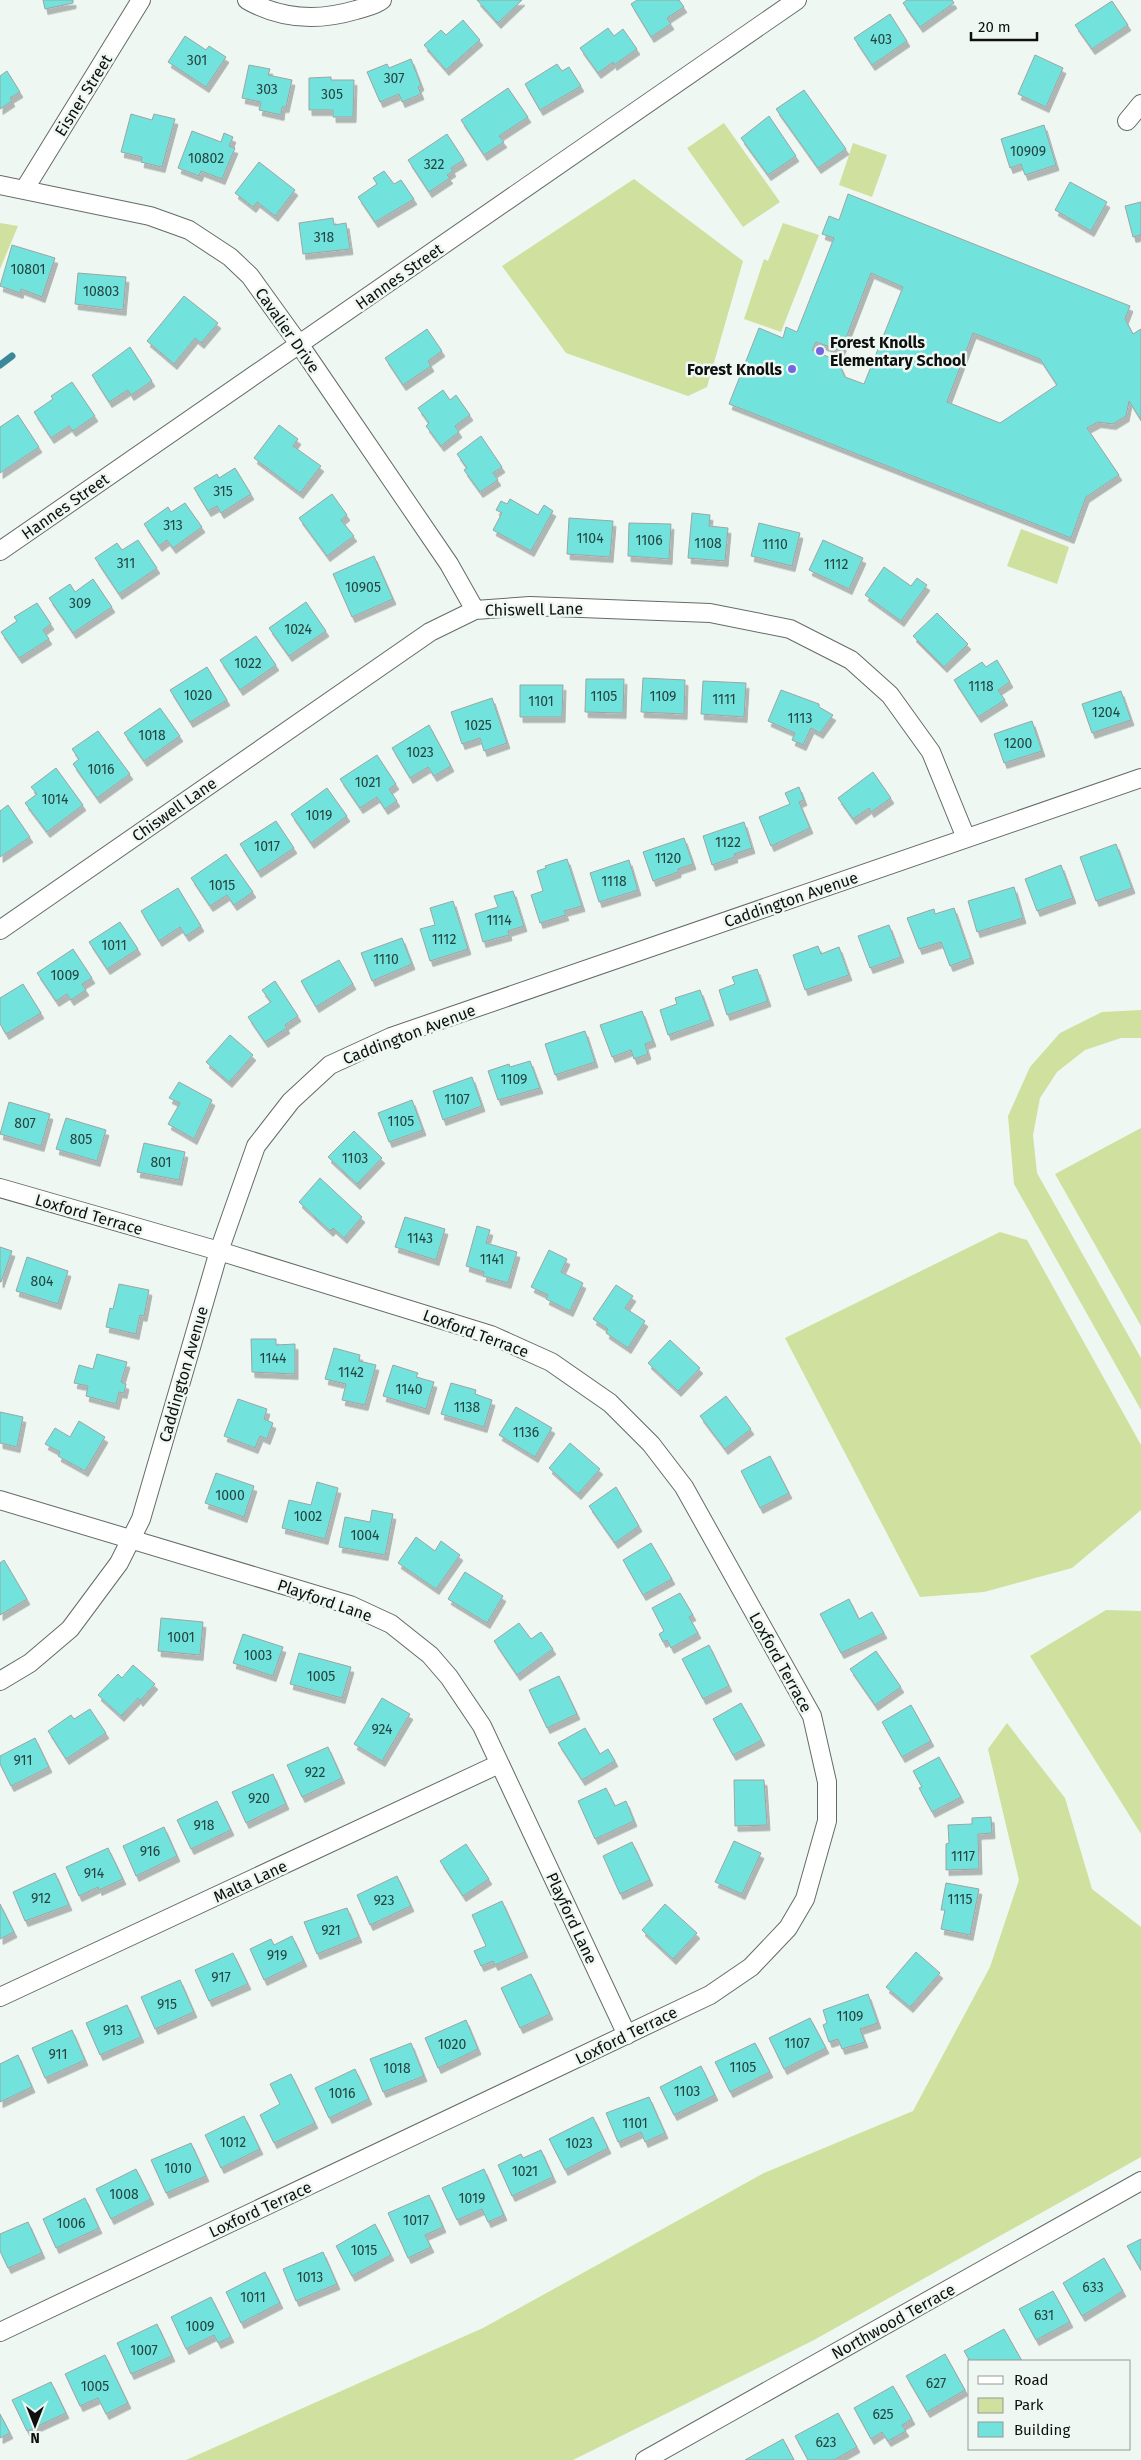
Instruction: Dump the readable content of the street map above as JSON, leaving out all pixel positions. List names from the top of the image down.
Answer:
{
  "streets": {
    "street": [
      "Eisner Street",
      "Hannes Street",
      "Cavalier Drive",
      "Chiswell Lane",
      "Caddington Avenue",
      "Loxford Terrace",
      "Playford Lane",
      "Malta Lane",
      "Northwood Terrace"
    ]
  },
  "crossings": [
    ["Eisner Street", "Cavalier Drive"],
    ["Hannes Street", "Cavalier Drive"],
    ["Cavalier Drive", "Chiswell Lane"],
    ["Chiswell Lane", "Caddington Avenue"],
    ["Caddington Avenue", "Loxford Terrace"],
    ["Caddington Avenue", "Playford Lane"],
    ["Loxford Terrace", "Playford Lane"],
    ["Playford Lane", "Malta Lane"]
  ],
  "places": ["Forest Knolls Elementary School", "Forest Knolls"],
  "house_numbers": [
    "403",
    "301",
    "307",
    "303",
    "305",
    "10909",
    "10802",
    "322",
    "318",
    "10801",
    "10803",
    "315",
    "313",
    "1104",
    "1106",
    "1108",
    "1110",
    "311",
    "1112",
    "10905",
    "309",
    "1024",
    "1022",
    "1118",
    "1020",
    "1105",
    "1109",
    "1111",
    "1101",
    "1204",
    "1113",
    "1025",
    "1018",
    "1200",
    "1023",
    "1016",
    "1021",
    "1014",
    "1019",
    "1122",
    "1017",
    "1120",
    "1118",
    "1015",
    "1114",
    "1112",
    "1011",
    "1110",
    "1009",
    "1109",
    "1107",
    "1105",
    "807",
    "805",
    "1103",
    "801",
    "1143",
    "1141",
    "804",
    "1144",
    "1142",
    "1140",
    "1138",
    "1136",
    "1000",
    "1002",
    "1004",
    "1001",
    "1003",
    "1005",
    "924",
    "911",
    "922",
    "920",
    "918",
    "916",
    "1117",
    "914",
    "912",
    "1115",
    "923",
    "921",
    "919",
    "917",
    "915",
    "1109",
    "913",
    "1107",
    "1020",
    "911",
    "1105",
    "1018",
    "1103",
    "1016",
    "1101",
    "1012",
    "1023",
    "1010",
    "1021",
    "1008",
    "1019",
    "1017",
    "1006",
    "1015",
    "1013",
    "633",
    "1011",
    "631",
    "1009",
    "1007",
    "627",
    "1005",
    "625",
    "623"
  ],
  "legend": ["Road", "Park", "Building"],
  "scale_bar": "20 m",
  "north": "bottom"
}
